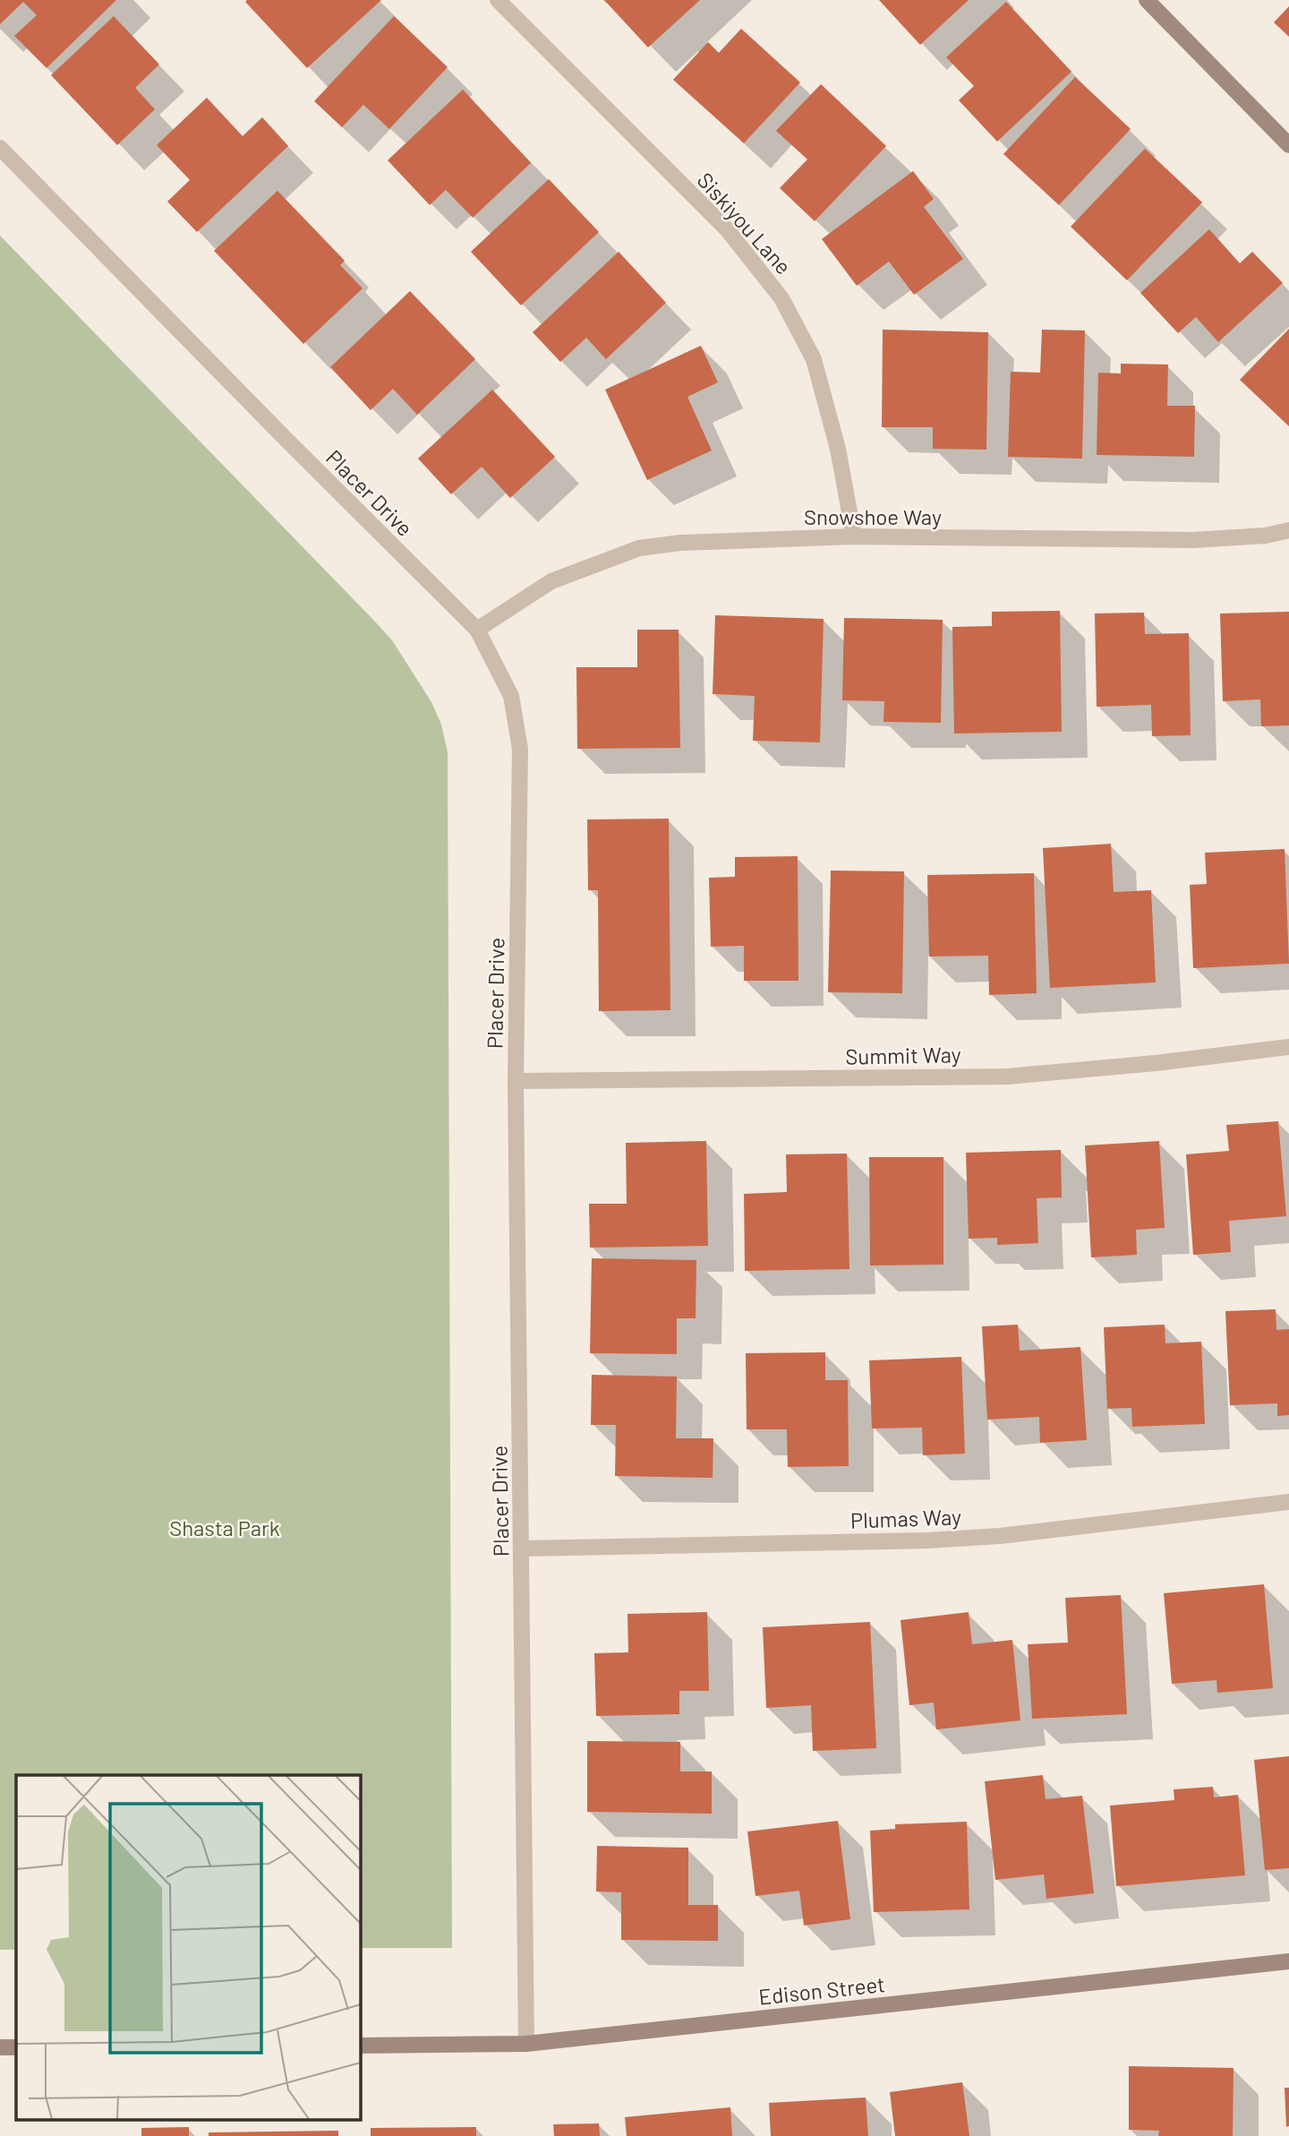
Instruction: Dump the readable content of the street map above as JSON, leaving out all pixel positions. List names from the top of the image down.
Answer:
{
  "streets": {
    "street": [
      "Siskiyou Lane",
      "Placer Drive",
      "Snowshoe Way",
      "Summit Way",
      "Plumas Way",
      "Edison Street"
    ]
  },
  "crossings": [
    ["Siskiyou Lane", "Snowshoe Way"],
    ["Placer Drive", "Snowshoe Way"],
    ["Placer Drive", "Summit Way"],
    ["Placer Drive", "Plumas Way"],
    ["Placer Drive", "Edison Street"]
  ],
  "parks": ["Shasta Park"]
}
